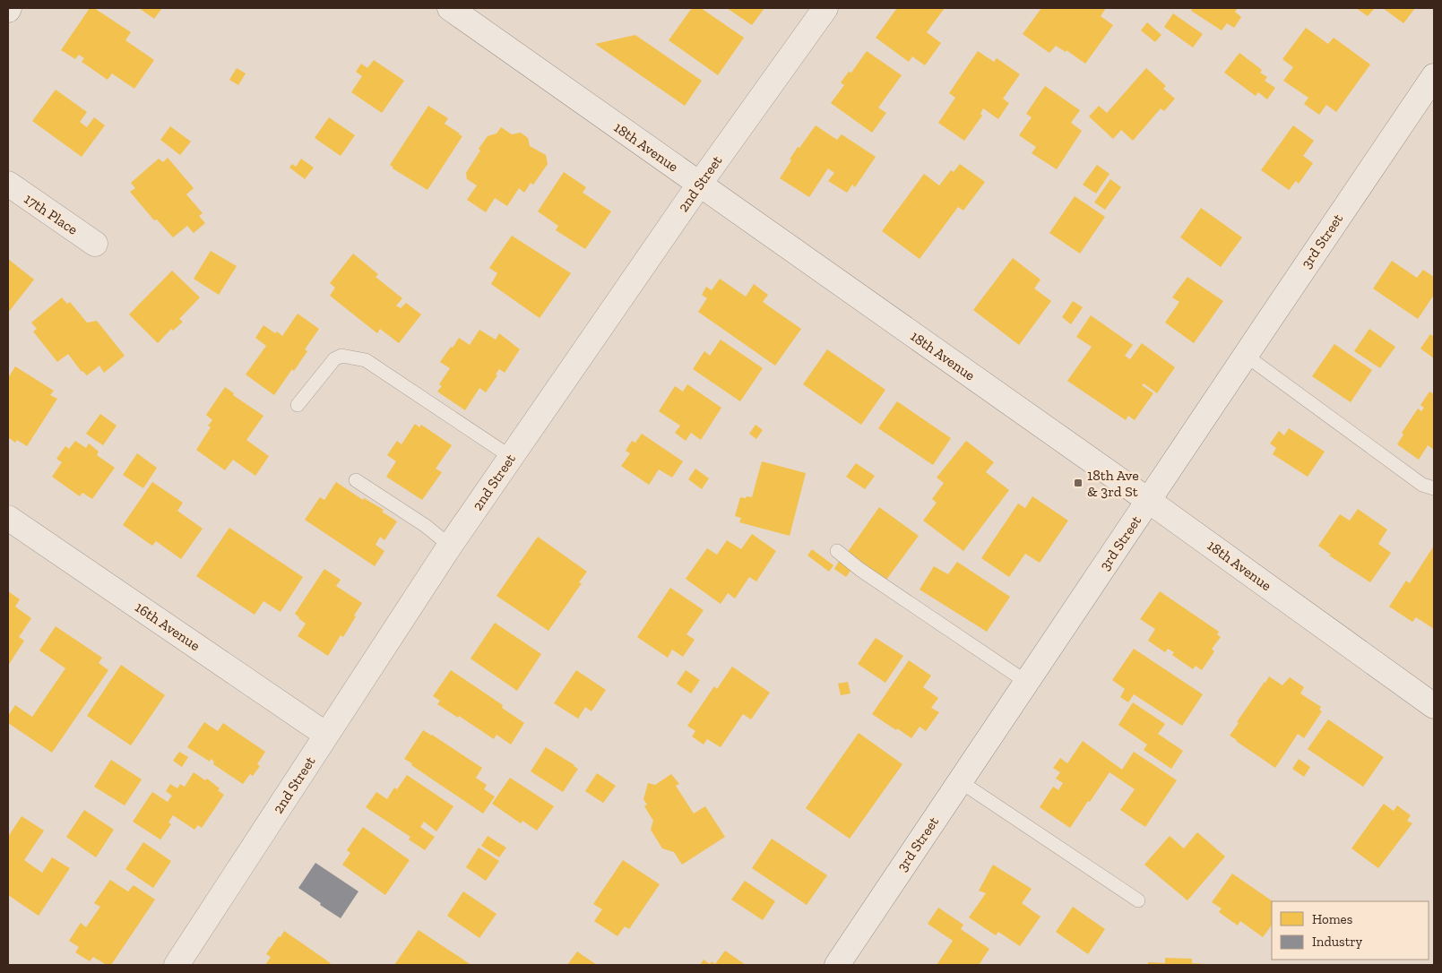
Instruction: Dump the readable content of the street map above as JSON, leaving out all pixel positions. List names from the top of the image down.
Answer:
{
  "streets": {
    "street": [
      "18th Avenue",
      "2nd Street",
      "17th Place",
      "3rd Street",
      "16th Avenue"
    ]
  },
  "crossings": [
    ["18th Avenue", "2nd Street"],
    ["18th Avenue", "3rd Street"],
    ["2nd Street", "16th Avenue"]
  ],
  "places": {
    "transit": ["18th Ave & 3rd St"]
  },
  "legend": ["Homes", "Industry"]
}
